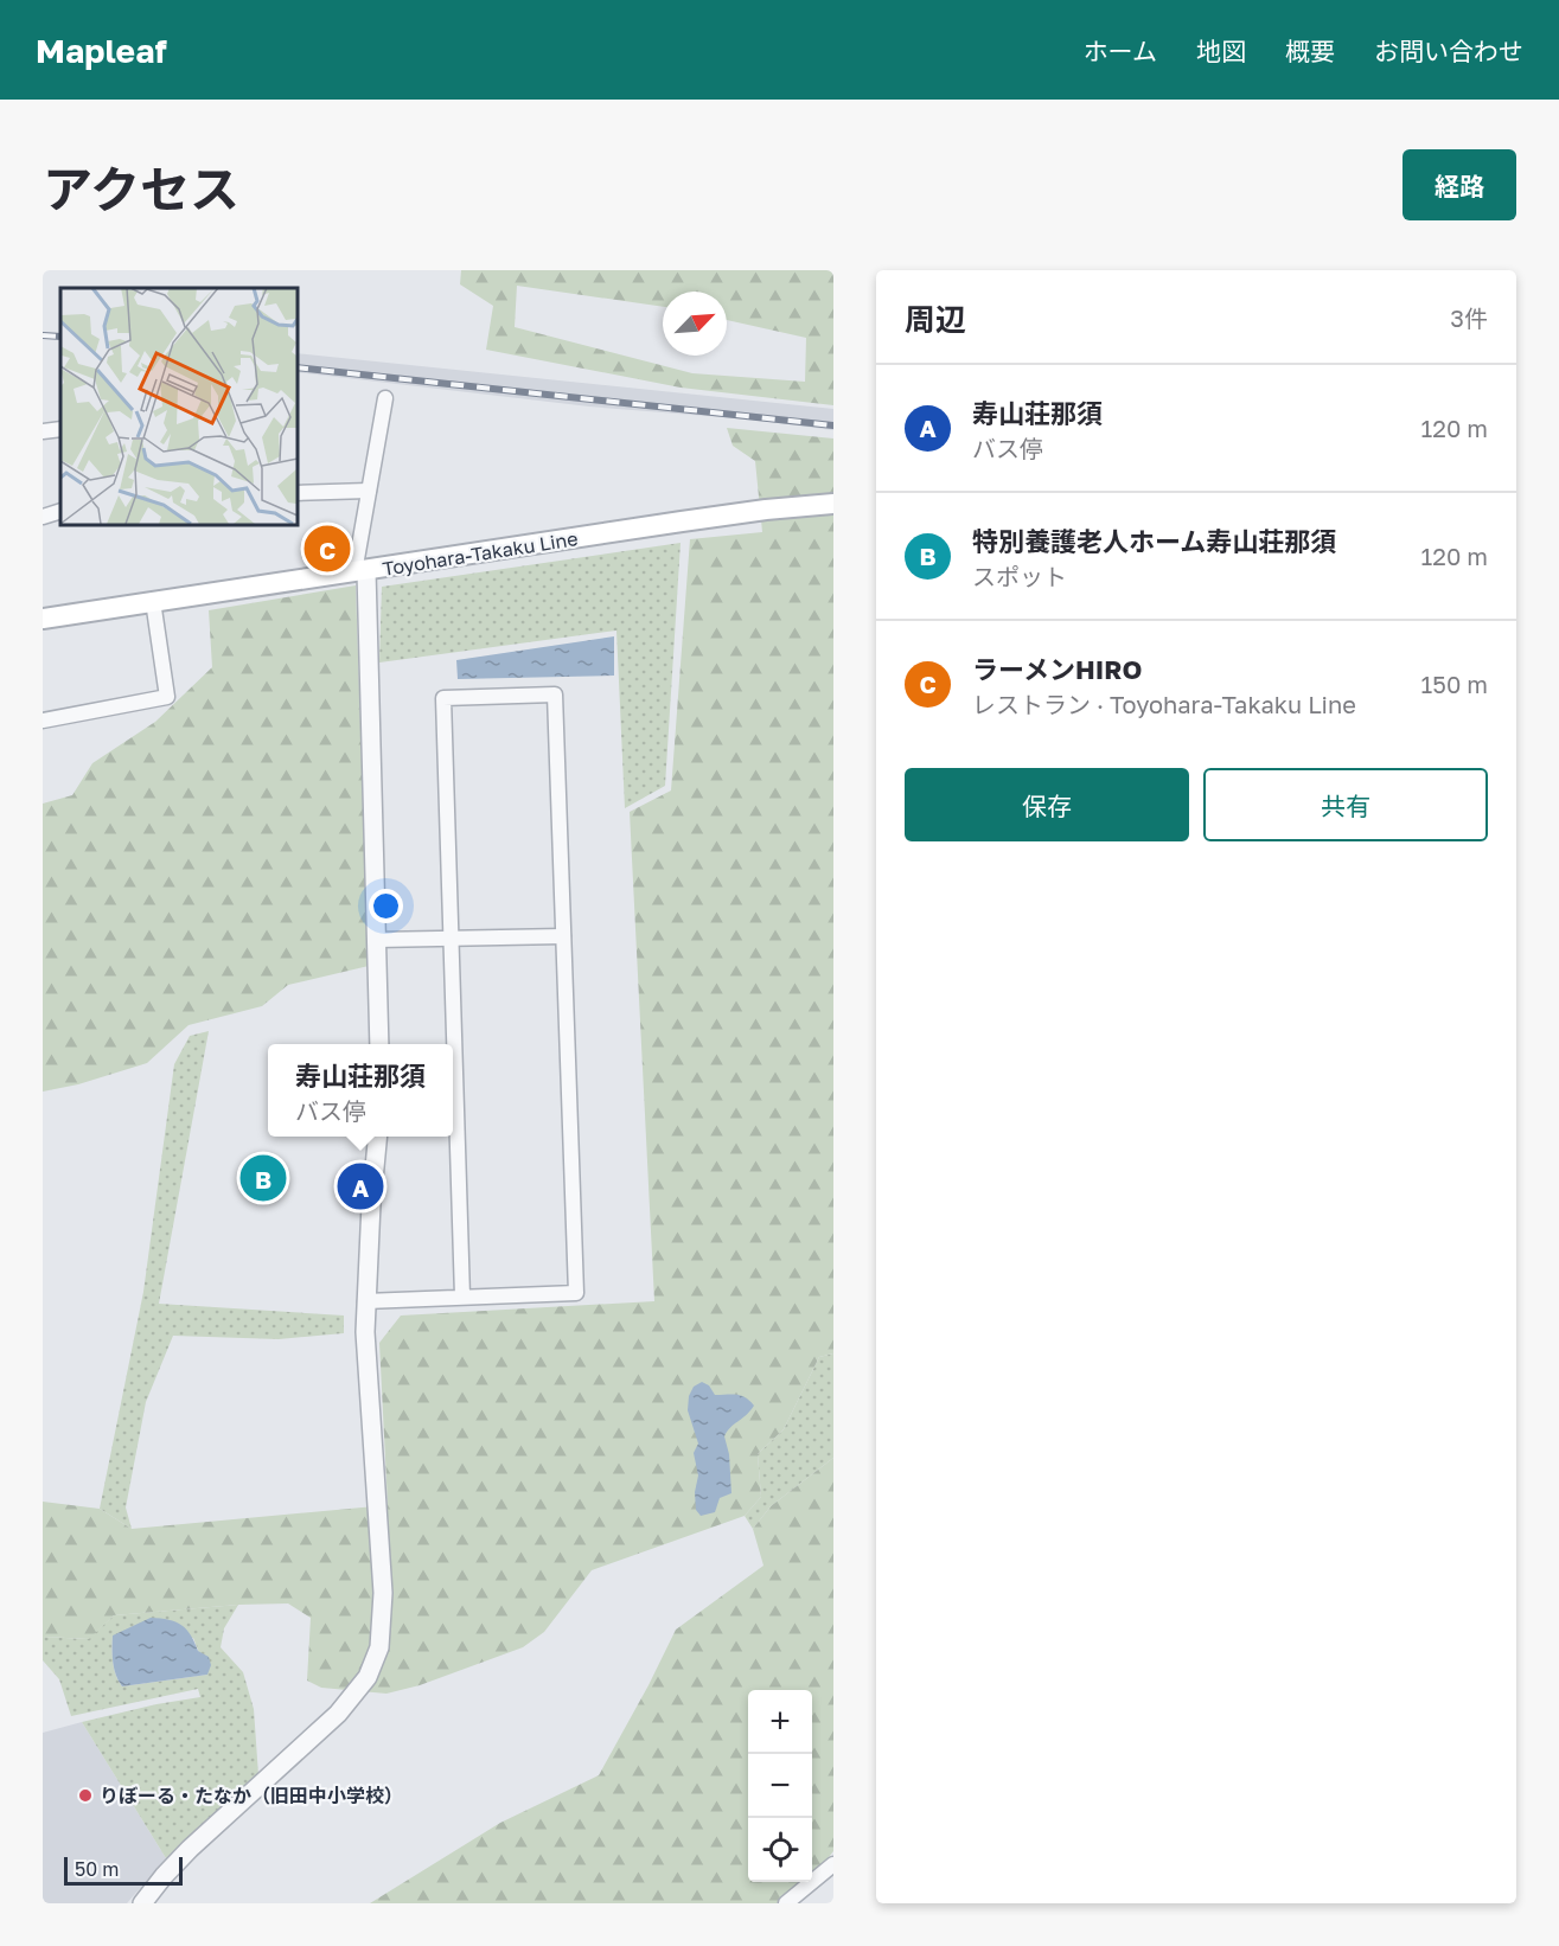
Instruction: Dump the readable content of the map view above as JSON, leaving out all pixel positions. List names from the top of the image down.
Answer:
{
  "streets": {
    "main road": ["Toyohara-Takaku Line"]
  },
  "places": ["りぼーる・たなか（旧田中小学校）"],
  "scale_bar": "50 m",
  "north": "top right",
  "page": {
    "header": "Mapleaf",
    "nav": [
      "ホーム",
      "地図",
      "概要",
      "お問い合わせ"
    ],
    "title": "アクセス",
    "buttons": [
      "経路",
      ["保存", "共有"]
    ],
    "heading": ["周辺", "3件"],
    "list": [
      {
        "mark": "A",
        "name": "寿山荘那須",
        "note": "バス停",
        "value": "120 m"
      },
      {
        "mark": "B",
        "name": "特別養護老人ホーム寿山荘那須",
        "note": "スポット",
        "value": "120 m"
      },
      {
        "mark": "C",
        "name": "ラーメンHIRO",
        "note": "レストラン · Toyohara-Takaku Line",
        "value": "150 m"
      }
    ],
    "pins": ["C", "B", "A"],
    "popup": ["寿山荘那須", "バス停"],
    "map_buttons": ["+", "−"],
    "scale": "50 m"
  }
}
